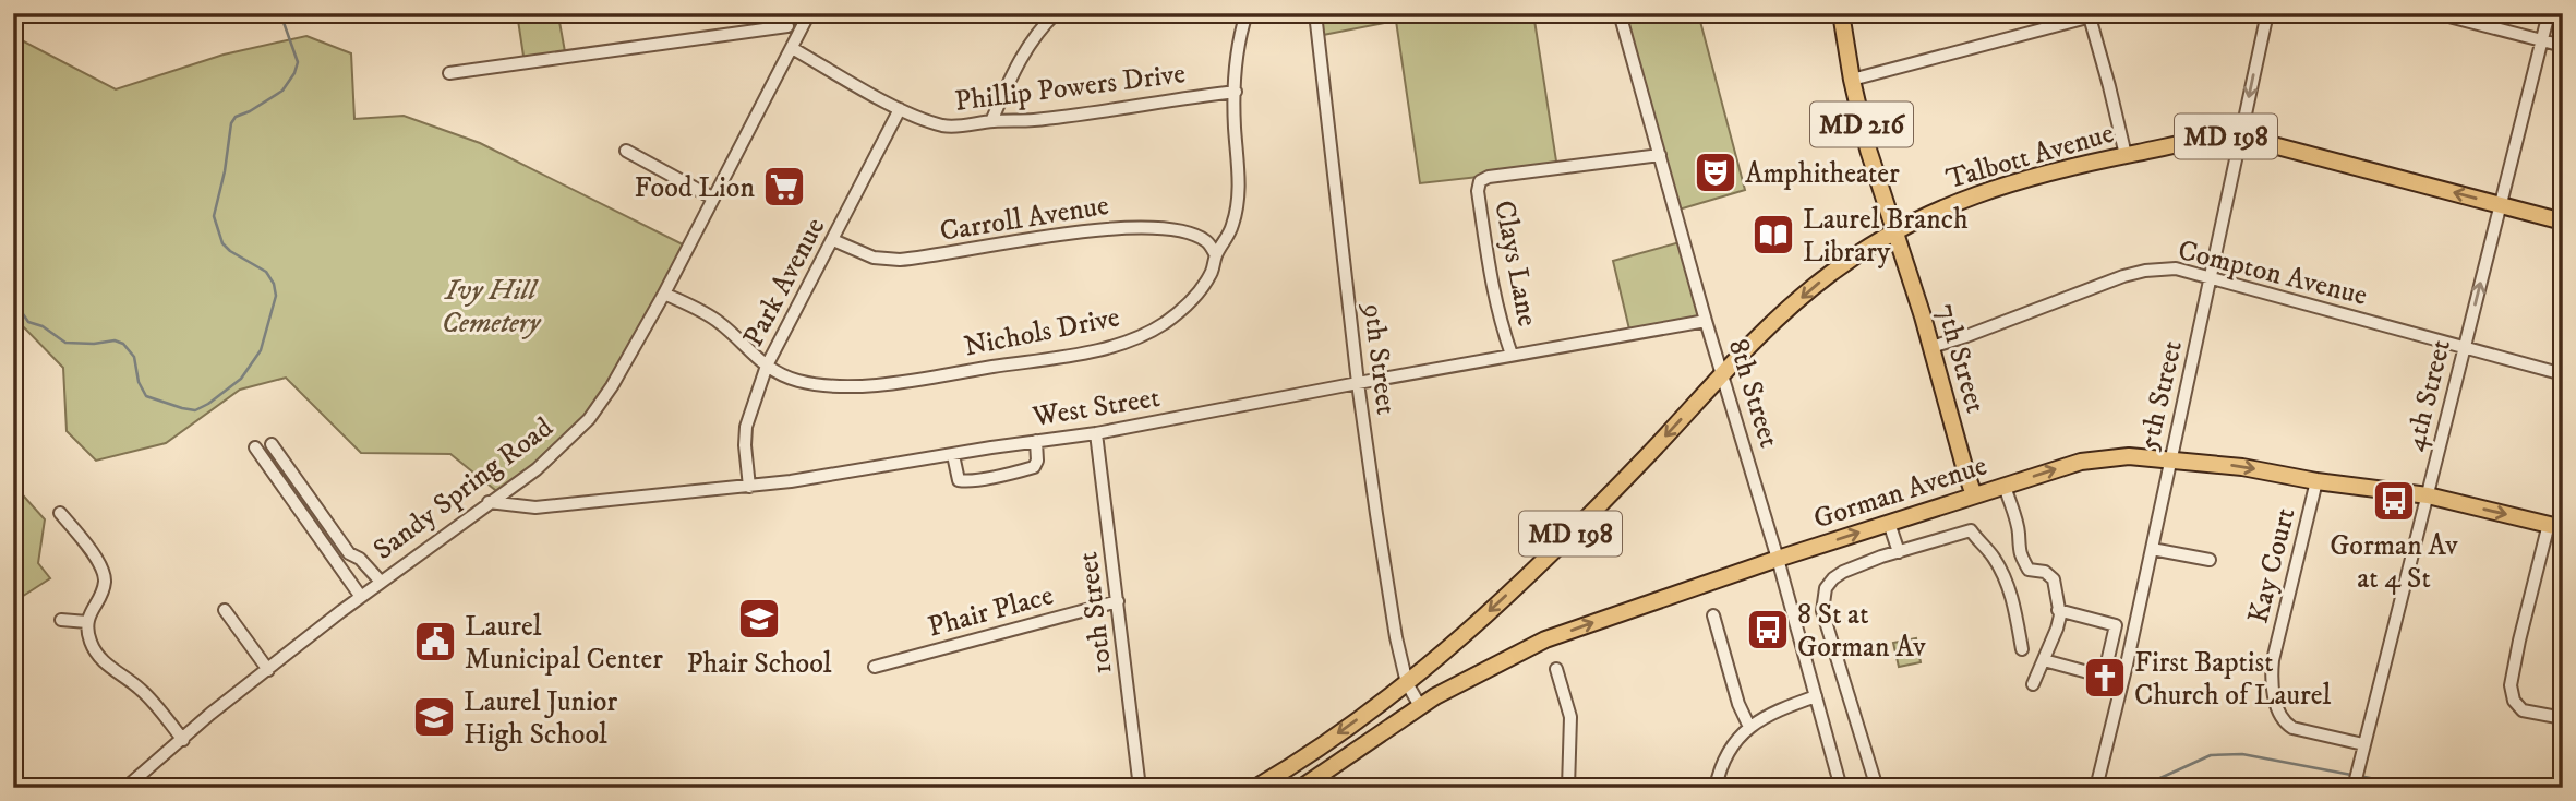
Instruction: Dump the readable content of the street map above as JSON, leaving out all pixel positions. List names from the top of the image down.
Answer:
{
  "streets": {
    "main road": [
      "MD 216",
      "MD 198",
      "Talbott Avenue",
      "7th Street",
      "Gorman Avenue"
    ],
    "street": [
      "Phillip Powers Drive",
      "Carroll Avenue",
      "Clays Lane",
      "Compton Avenue",
      "Park Avenue",
      "Nichols Drive",
      "9th Street",
      "8th Street",
      "5th Street",
      "4th Street",
      "West Street",
      "Sandy Spring Road",
      "Kay Court",
      "Phair Place",
      "10th Street"
    ]
  },
  "crossings": [
    ["Phillip Powers Drive", "Park Avenue"],
    ["Phillip Powers Drive", "Nichols Drive"],
    ["Phillip Powers Drive", "Sandy Spring Road"],
    ["MD 198", "Talbott Avenue"],
    ["MD 198", "9th Street"],
    ["Talbott Avenue", "7th Street"],
    ["Talbott Avenue", "9th Street"],
    ["Talbott Avenue", "8th Street"],
    ["Talbott Avenue", "5th Street"],
    ["Talbott Avenue", "4th Street"],
    ["Carroll Avenue", "Park Avenue"],
    ["Carroll Avenue", "Nichols Drive"],
    ["Clays Lane", "8th Street"],
    ["Clays Lane", "West Street"],
    ["Compton Avenue", "7th Street"],
    ["Compton Avenue", "5th Street"],
    ["Compton Avenue", "4th Street"],
    ["Park Avenue", "Nichols Drive"],
    ["Park Avenue", "West Street"],
    ["Nichols Drive", "Sandy Spring Road"],
    ["7th Street", "Gorman Avenue"],
    ["9th Street", "West Street"],
    ["9th Street", "Gorman Avenue"],
    ["8th Street", "West Street"],
    ["8th Street", "Gorman Avenue"],
    ["5th Street", "Gorman Avenue"],
    ["4th Street", "Gorman Avenue"],
    ["4th Street", "Kay Court"],
    ["West Street", "Sandy Spring Road"],
    ["West Street", "10th Street"],
    ["Gorman Avenue", "Kay Court"],
    ["Phair Place", "10th Street"]
  ],
  "one_way": ["Talbott Avenue", "Gorman Avenue"],
  "parks": ["Ivy Hill Cemetery"],
  "places": {
    "theatre": ["Amphitheater"],
    "supermarket": ["Food Lion"],
    "library": ["Laurel Branch Library"],
    "bus stop": ["Gorman Av at 4 St", "8 St at Gorman Av"],
    "school or university": ["Phair School", "Laurel Junior High School"],
    "public building": ["Laurel Municipal Center"],
    "church": ["First Baptist Church of Laurel"]
  }
}
